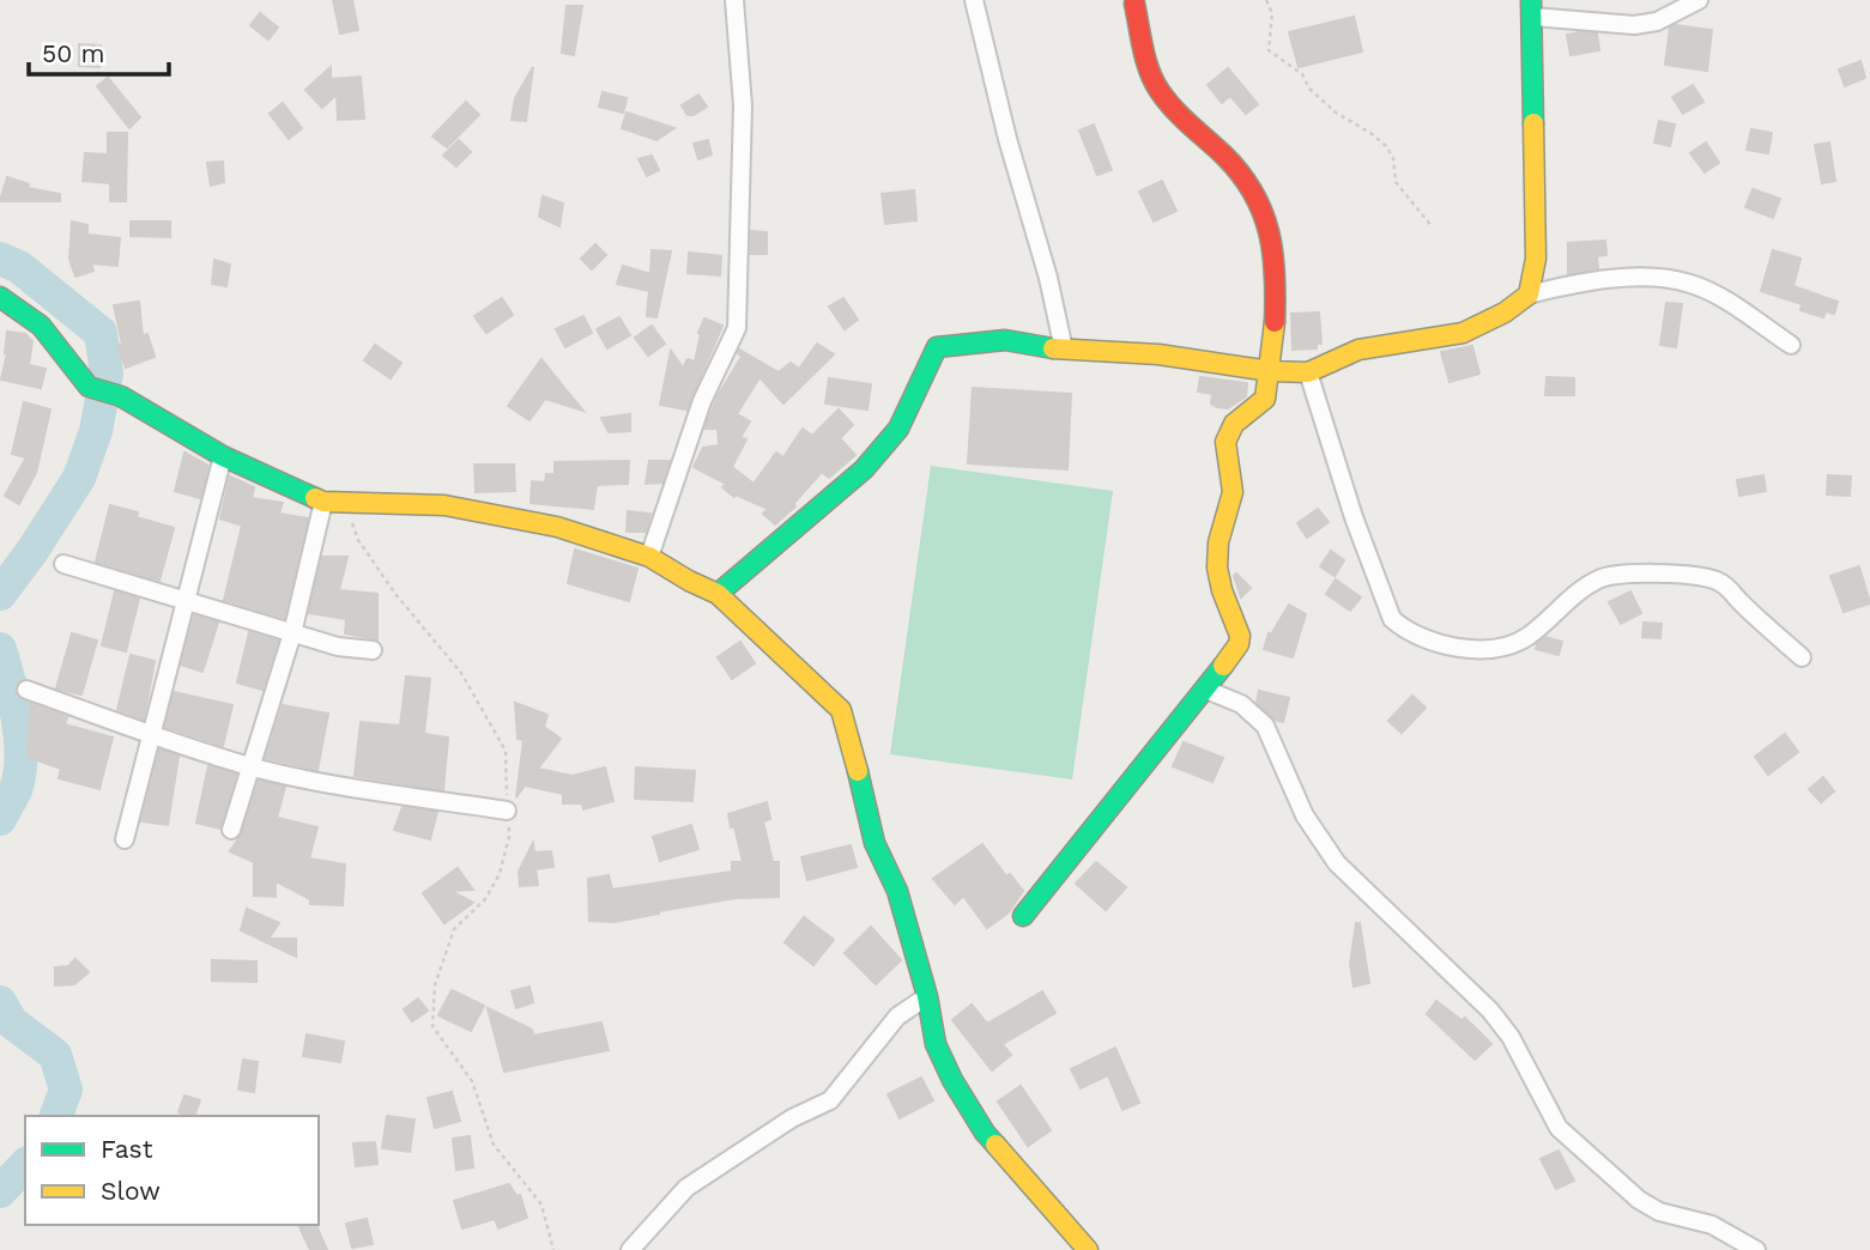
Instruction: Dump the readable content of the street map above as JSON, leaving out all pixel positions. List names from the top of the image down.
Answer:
{
  "legend": ["Fast", "Slow"],
  "scale_bar": "50 m"
}
